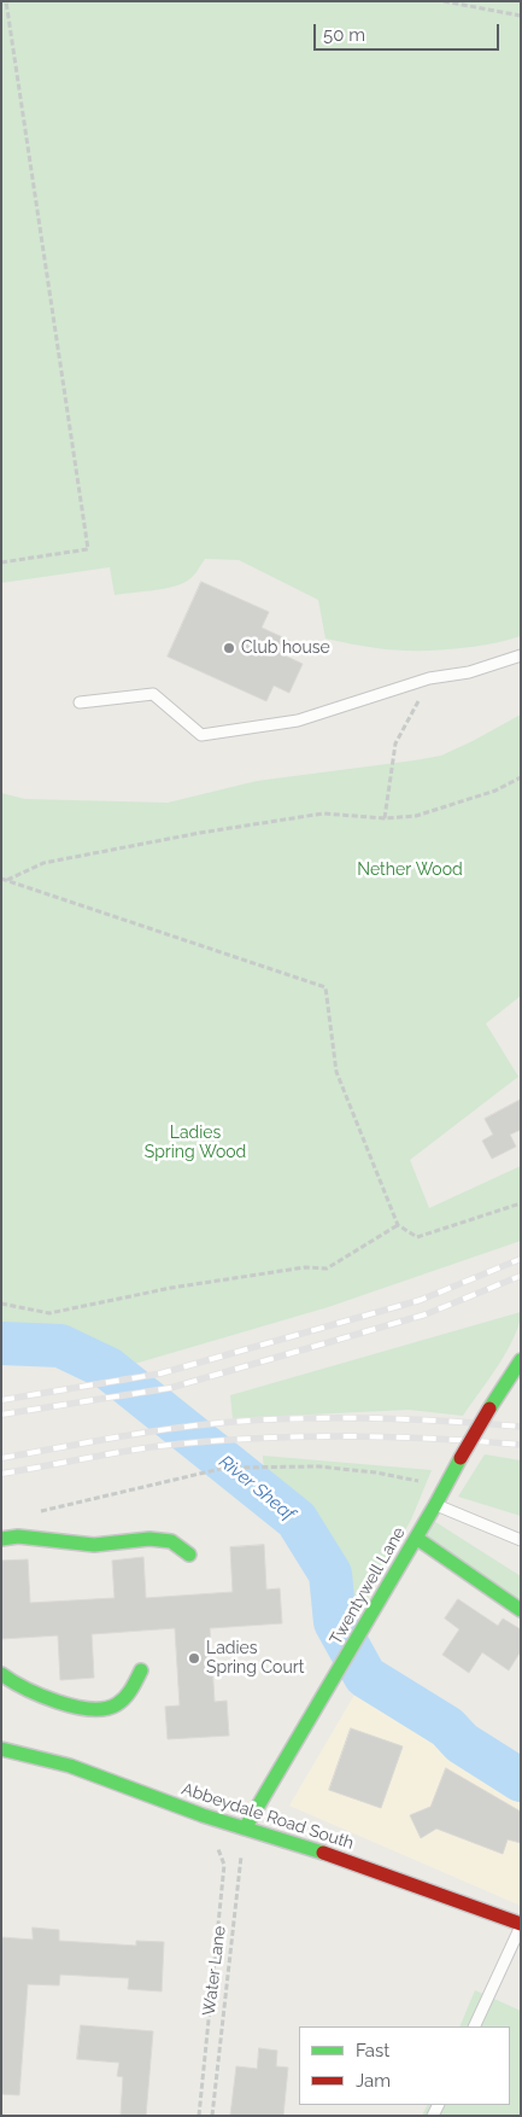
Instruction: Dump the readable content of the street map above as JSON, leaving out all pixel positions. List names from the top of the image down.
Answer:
{
  "streets": {
    "street": ["Twentywell Lane", "Abbeydale Road South"],
    "path": ["Water Lane"]
  },
  "crossings": [
    ["Twentywell Lane", "Abbeydale Road South"],
    ["Twentywell Lane", "Water Lane"],
    ["Abbeydale Road South", "Water Lane"]
  ],
  "water": ["River Sheaf"],
  "parks": ["Nether Wood", "Ladies Spring Wood"],
  "places": ["Club house", "Ladies Spring Court"],
  "legend": ["Fast", "Jam"],
  "scale_bar": "50 m"
}
